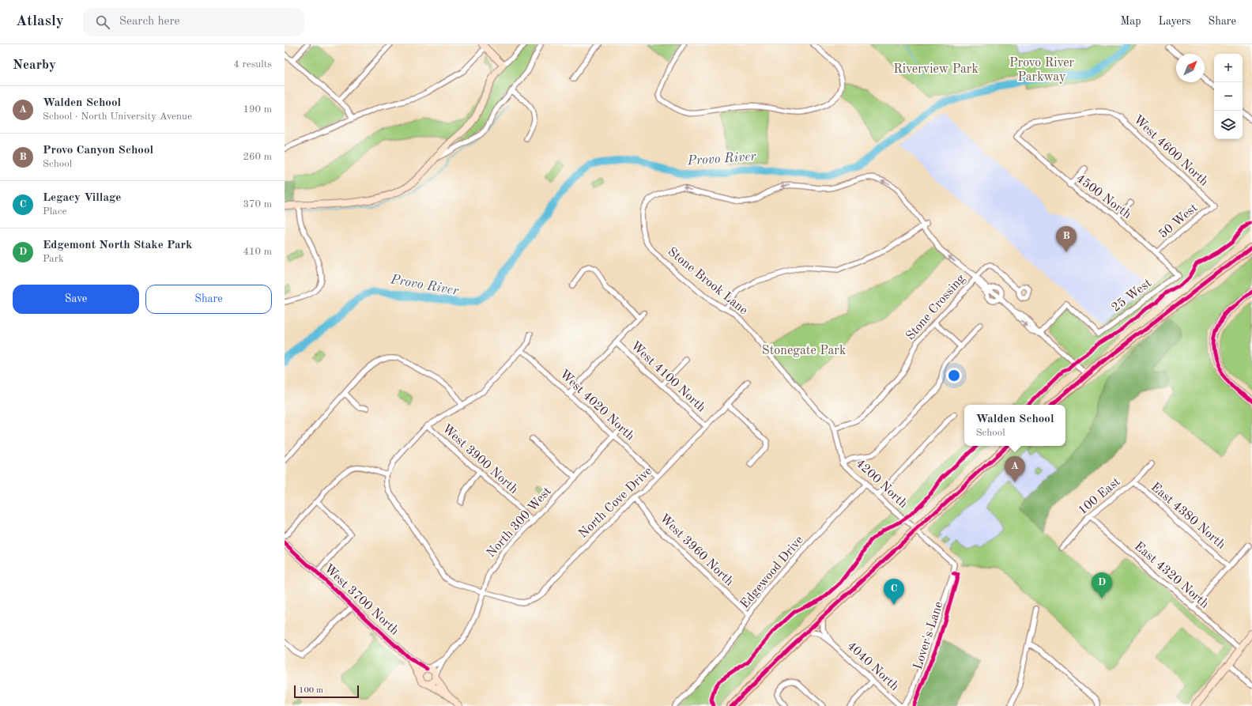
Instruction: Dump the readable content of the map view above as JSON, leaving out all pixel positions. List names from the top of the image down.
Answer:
{
  "streets": {
    "main road": ["West 3700 North"],
    "street": [
      "West 4600 North",
      "4500 North",
      "50 West",
      "Stone Brook Lane",
      "25 West",
      "Stone Crossing",
      "West 4100 North",
      "West 4020 North",
      "West 3900 North",
      "4200 North",
      "100 East",
      "North Cove Drive",
      "East 4380 North",
      "North 300 West",
      "West 3960 North",
      "Edgewood Drive",
      "East 4320 North",
      "4040 North"
    ],
    "cycle path": ["Lover's Lane"]
  },
  "crossings": [
    ["West 4600 North", "4500 North"],
    ["West 4600 North", "50 West"],
    ["4500 North", "50 West"],
    ["4500 North", "25 West"],
    ["Stone Brook Lane", "Stone Crossing"],
    ["Stone Brook Lane", "4200 North"],
    ["Stone Crossing", "4200 North"],
    ["West 4100 North", "North Cove Drive"],
    ["West 4020 North", "North Cove Drive"],
    ["West 4020 North", "North 300 West"],
    ["West 3900 North", "North 300 West"],
    ["4200 North", "Edgewood Drive"],
    ["100 East", "East 4380 North"],
    ["100 East", "East 4320 North"],
    ["North Cove Drive", "North 300 West"],
    ["North Cove Drive", "West 3960 North"],
    ["North 300 West", "West 3700 North"],
    ["West 3960 North", "Edgewood Drive"]
  ],
  "water": ["Provo River"],
  "parks": ["Provo River Parkway", "Riverview Park", "Stonegate Park"],
  "scale_bar": "100 m",
  "north": "top right",
  "page": {
    "header": "Atlasly",
    "search": "Search here",
    "nav": ["Map", "Layers", "Share"],
    "heading": ["Nearby", "4 results"],
    "map_buttons": ["+", "−"],
    "list": [
      {
        "mark": "A",
        "name": "Walden School",
        "note": "School · North University Avenue",
        "value": "190 m"
      },
      {
        "mark": "B",
        "name": "Provo Canyon School",
        "note": "School",
        "value": "260 m"
      },
      {
        "mark": "C",
        "name": "Legacy Village",
        "note": "Place",
        "value": "370 m"
      },
      {
        "mark": "D",
        "name": "Edgemont North Stake Park",
        "note": "Park",
        "value": "410 m"
      }
    ],
    "pins": [
      "B",
      "A",
      "D",
      "C"
    ],
    "buttons": ["Save", "Share"],
    "popup": ["Walden School", "School"],
    "scale": "100 m"
  }
}
